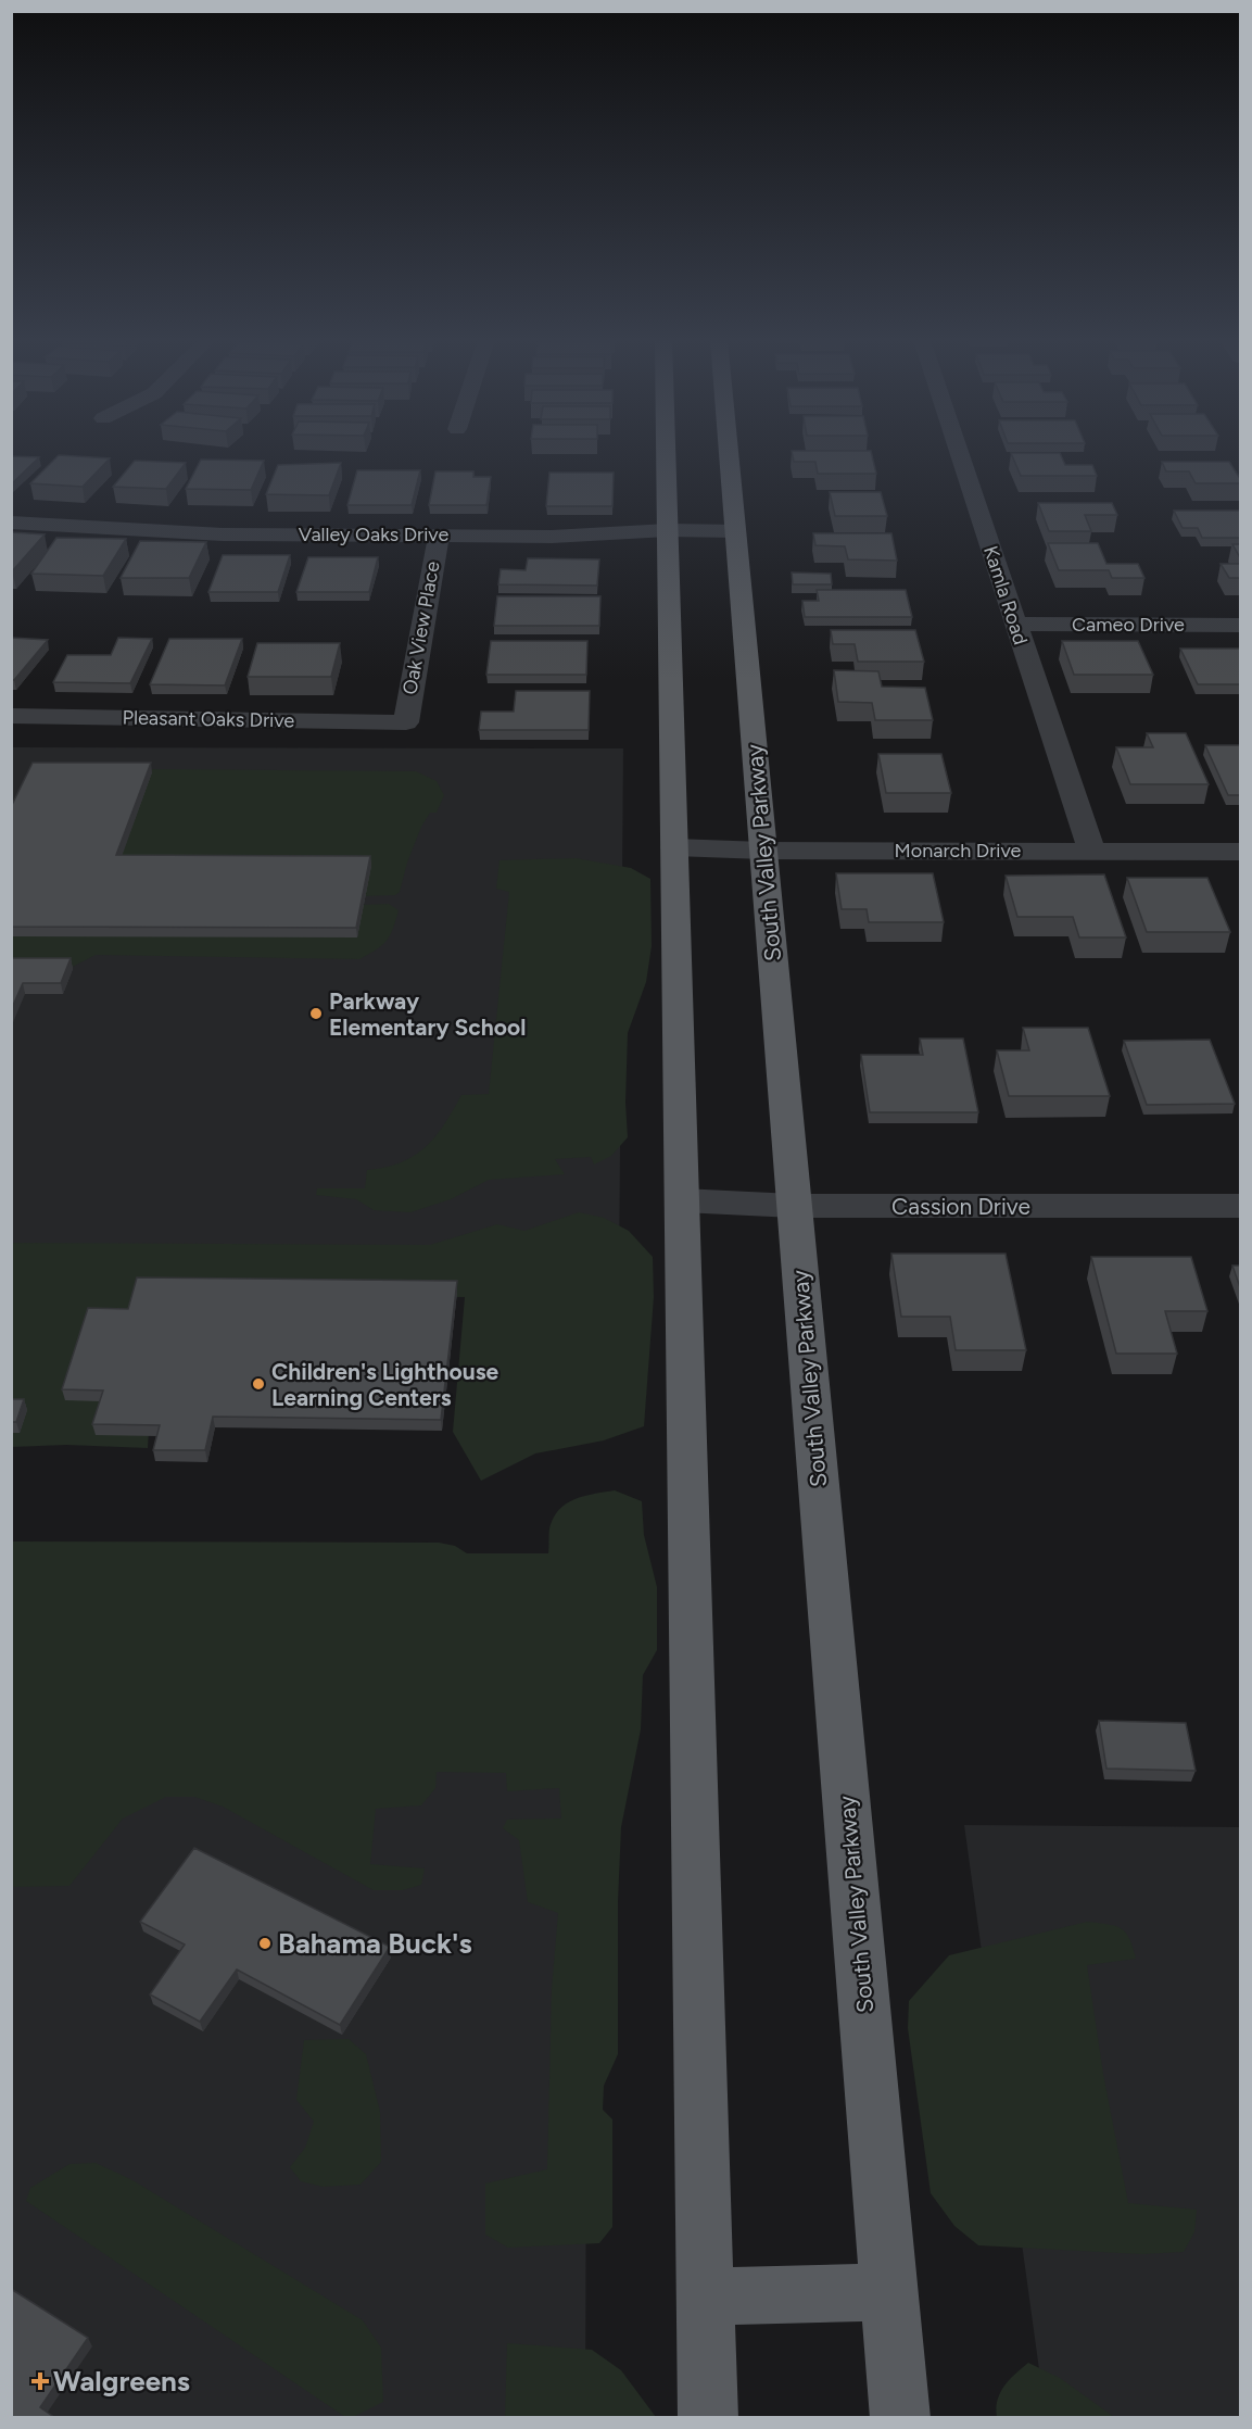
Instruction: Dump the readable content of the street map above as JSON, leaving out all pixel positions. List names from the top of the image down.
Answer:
{
  "streets": {
    "main road": ["South Valley Parkway"],
    "street": [
      "Valley Oaks Drive",
      "Kamla Road",
      "Cameo Drive",
      "Oak View Place",
      "Pleasant Oaks Drive",
      "Monarch Drive",
      "Cassion Drive"
    ]
  },
  "crossings": [
    ["Valley Oaks Drive", "Oak View Place"],
    ["Valley Oaks Drive", "South Valley Parkway"],
    ["Kamla Road", "Cameo Drive"],
    ["Kamla Road", "Monarch Drive"],
    ["Oak View Place", "Pleasant Oaks Drive"],
    ["Monarch Drive", "South Valley Parkway"],
    ["South Valley Parkway", "Cassion Drive"]
  ],
  "places": {
    "other": ["Parkway Elementary School", "Children's Lighthouse Learning Centers", "Bahama Buck's"],
    "health": ["Walgreens"]
  }
}
